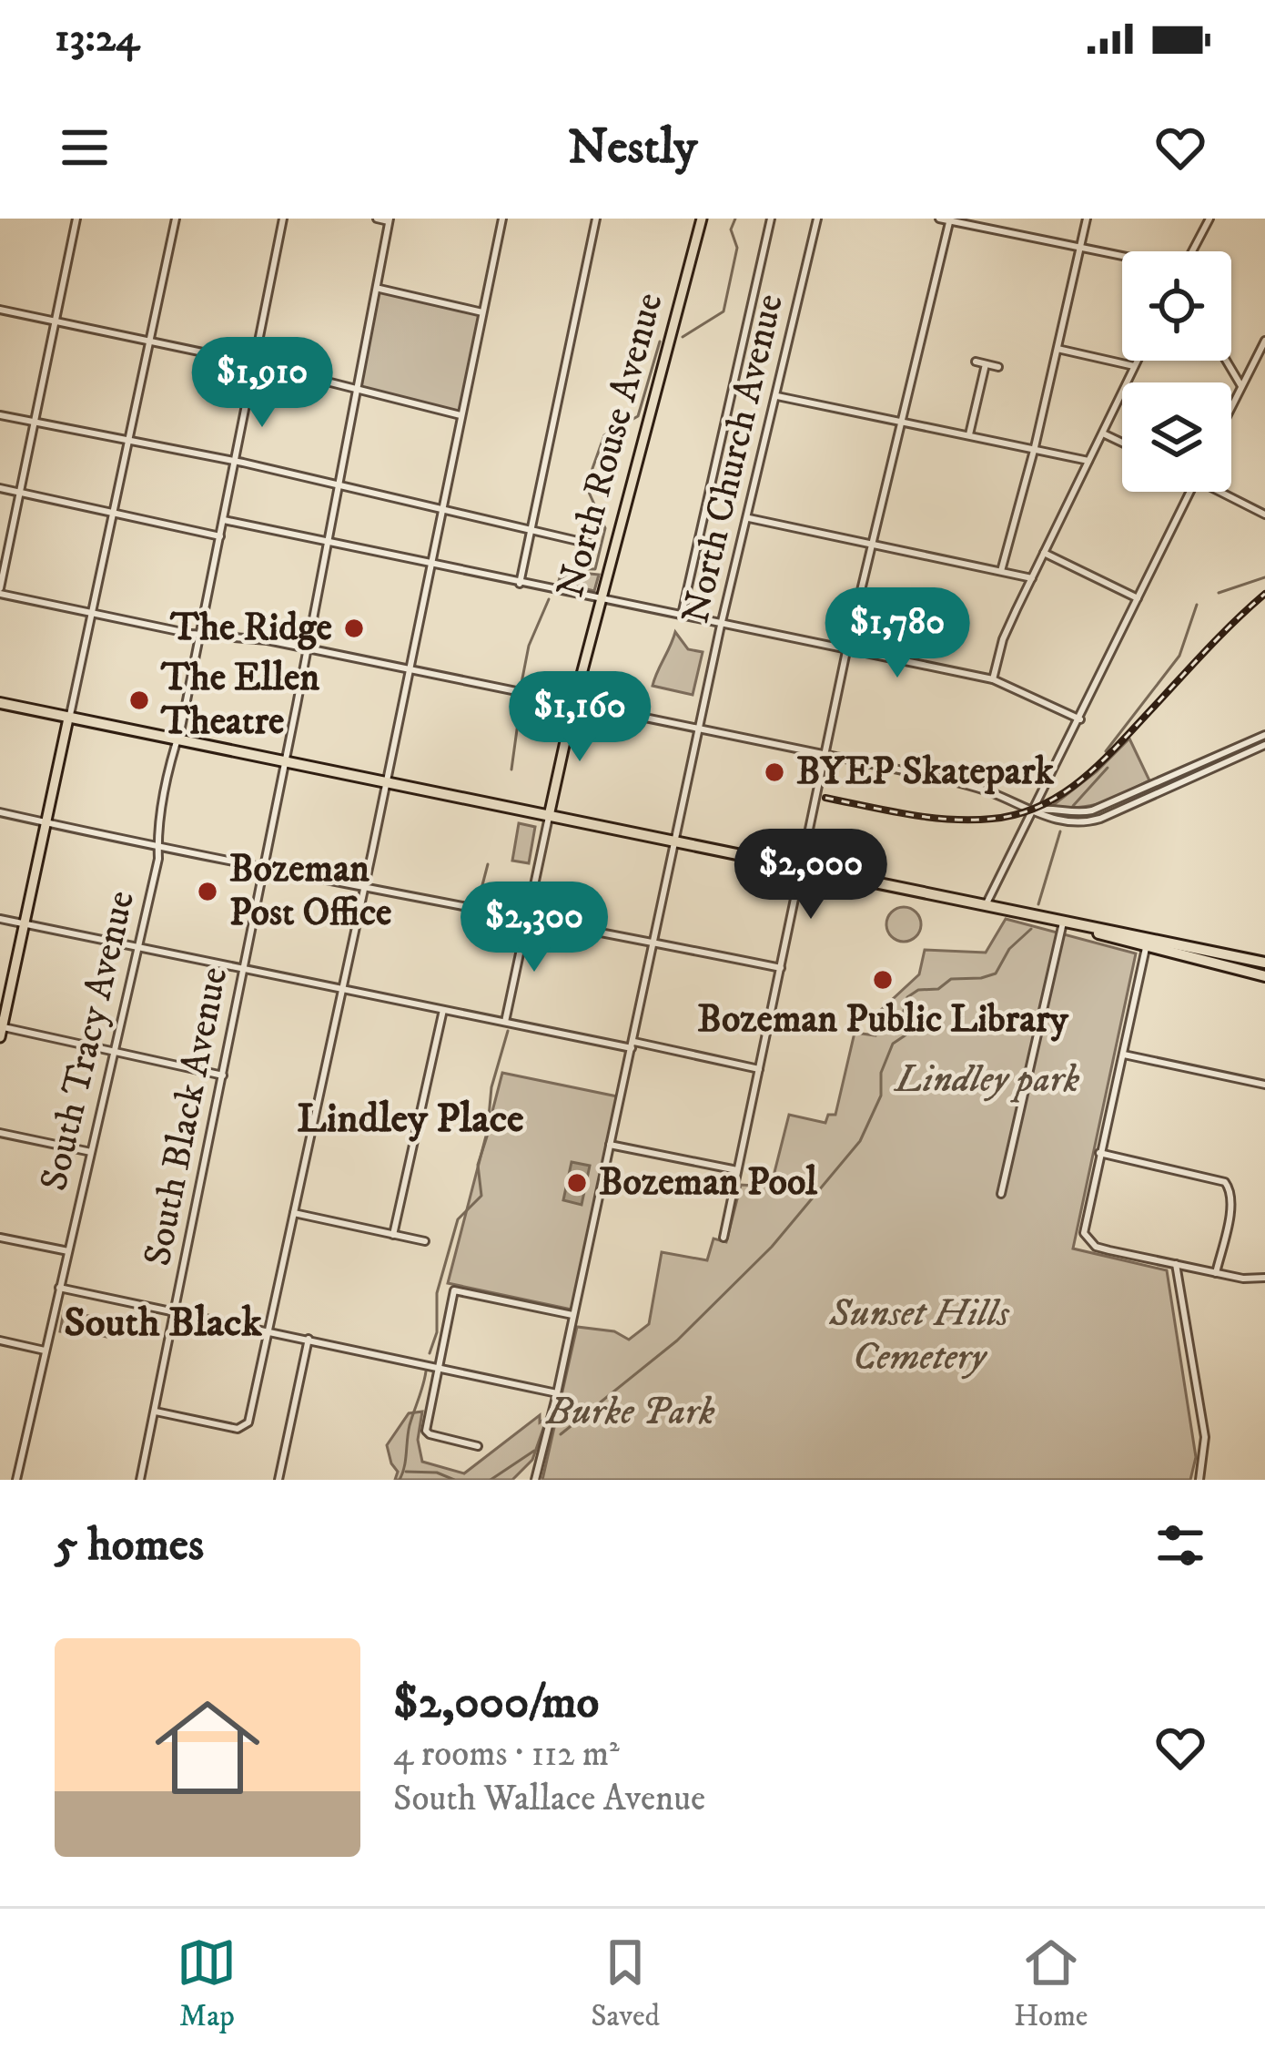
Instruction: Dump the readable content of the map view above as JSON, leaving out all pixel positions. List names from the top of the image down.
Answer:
{
  "streets": {
    "main road": ["North Rouse Avenue"],
    "street": ["North Church Avenue", "South Tracy Avenue", "South Black Avenue"]
  },
  "districts": ["Lindley Place", "South Black"],
  "parks": ["Lindley park", "Sunset Hills Cemetery", "Burke Park"],
  "places": [
    "The Ridge",
    "The Ellen Theatre",
    "BYEP Skatepark",
    "Bozeman Post Office",
    "Bozeman Public Library",
    "Bozeman Pool"
  ],
  "page": {
    "status": "13:24",
    "header": "Nestly",
    "price": [
      "$1,910",
      "$1,780",
      "$1,160",
      "$2,000",
      "$2,300"
    ],
    "heading": "5 homes",
    "list": [
      {
        "name": "$2,000/mo",
        "note": "4 rooms · 112 m² · South Wallace Avenue"
      }
    ],
    "tabs": ["Map", "Saved", "Home"]
  }
}
